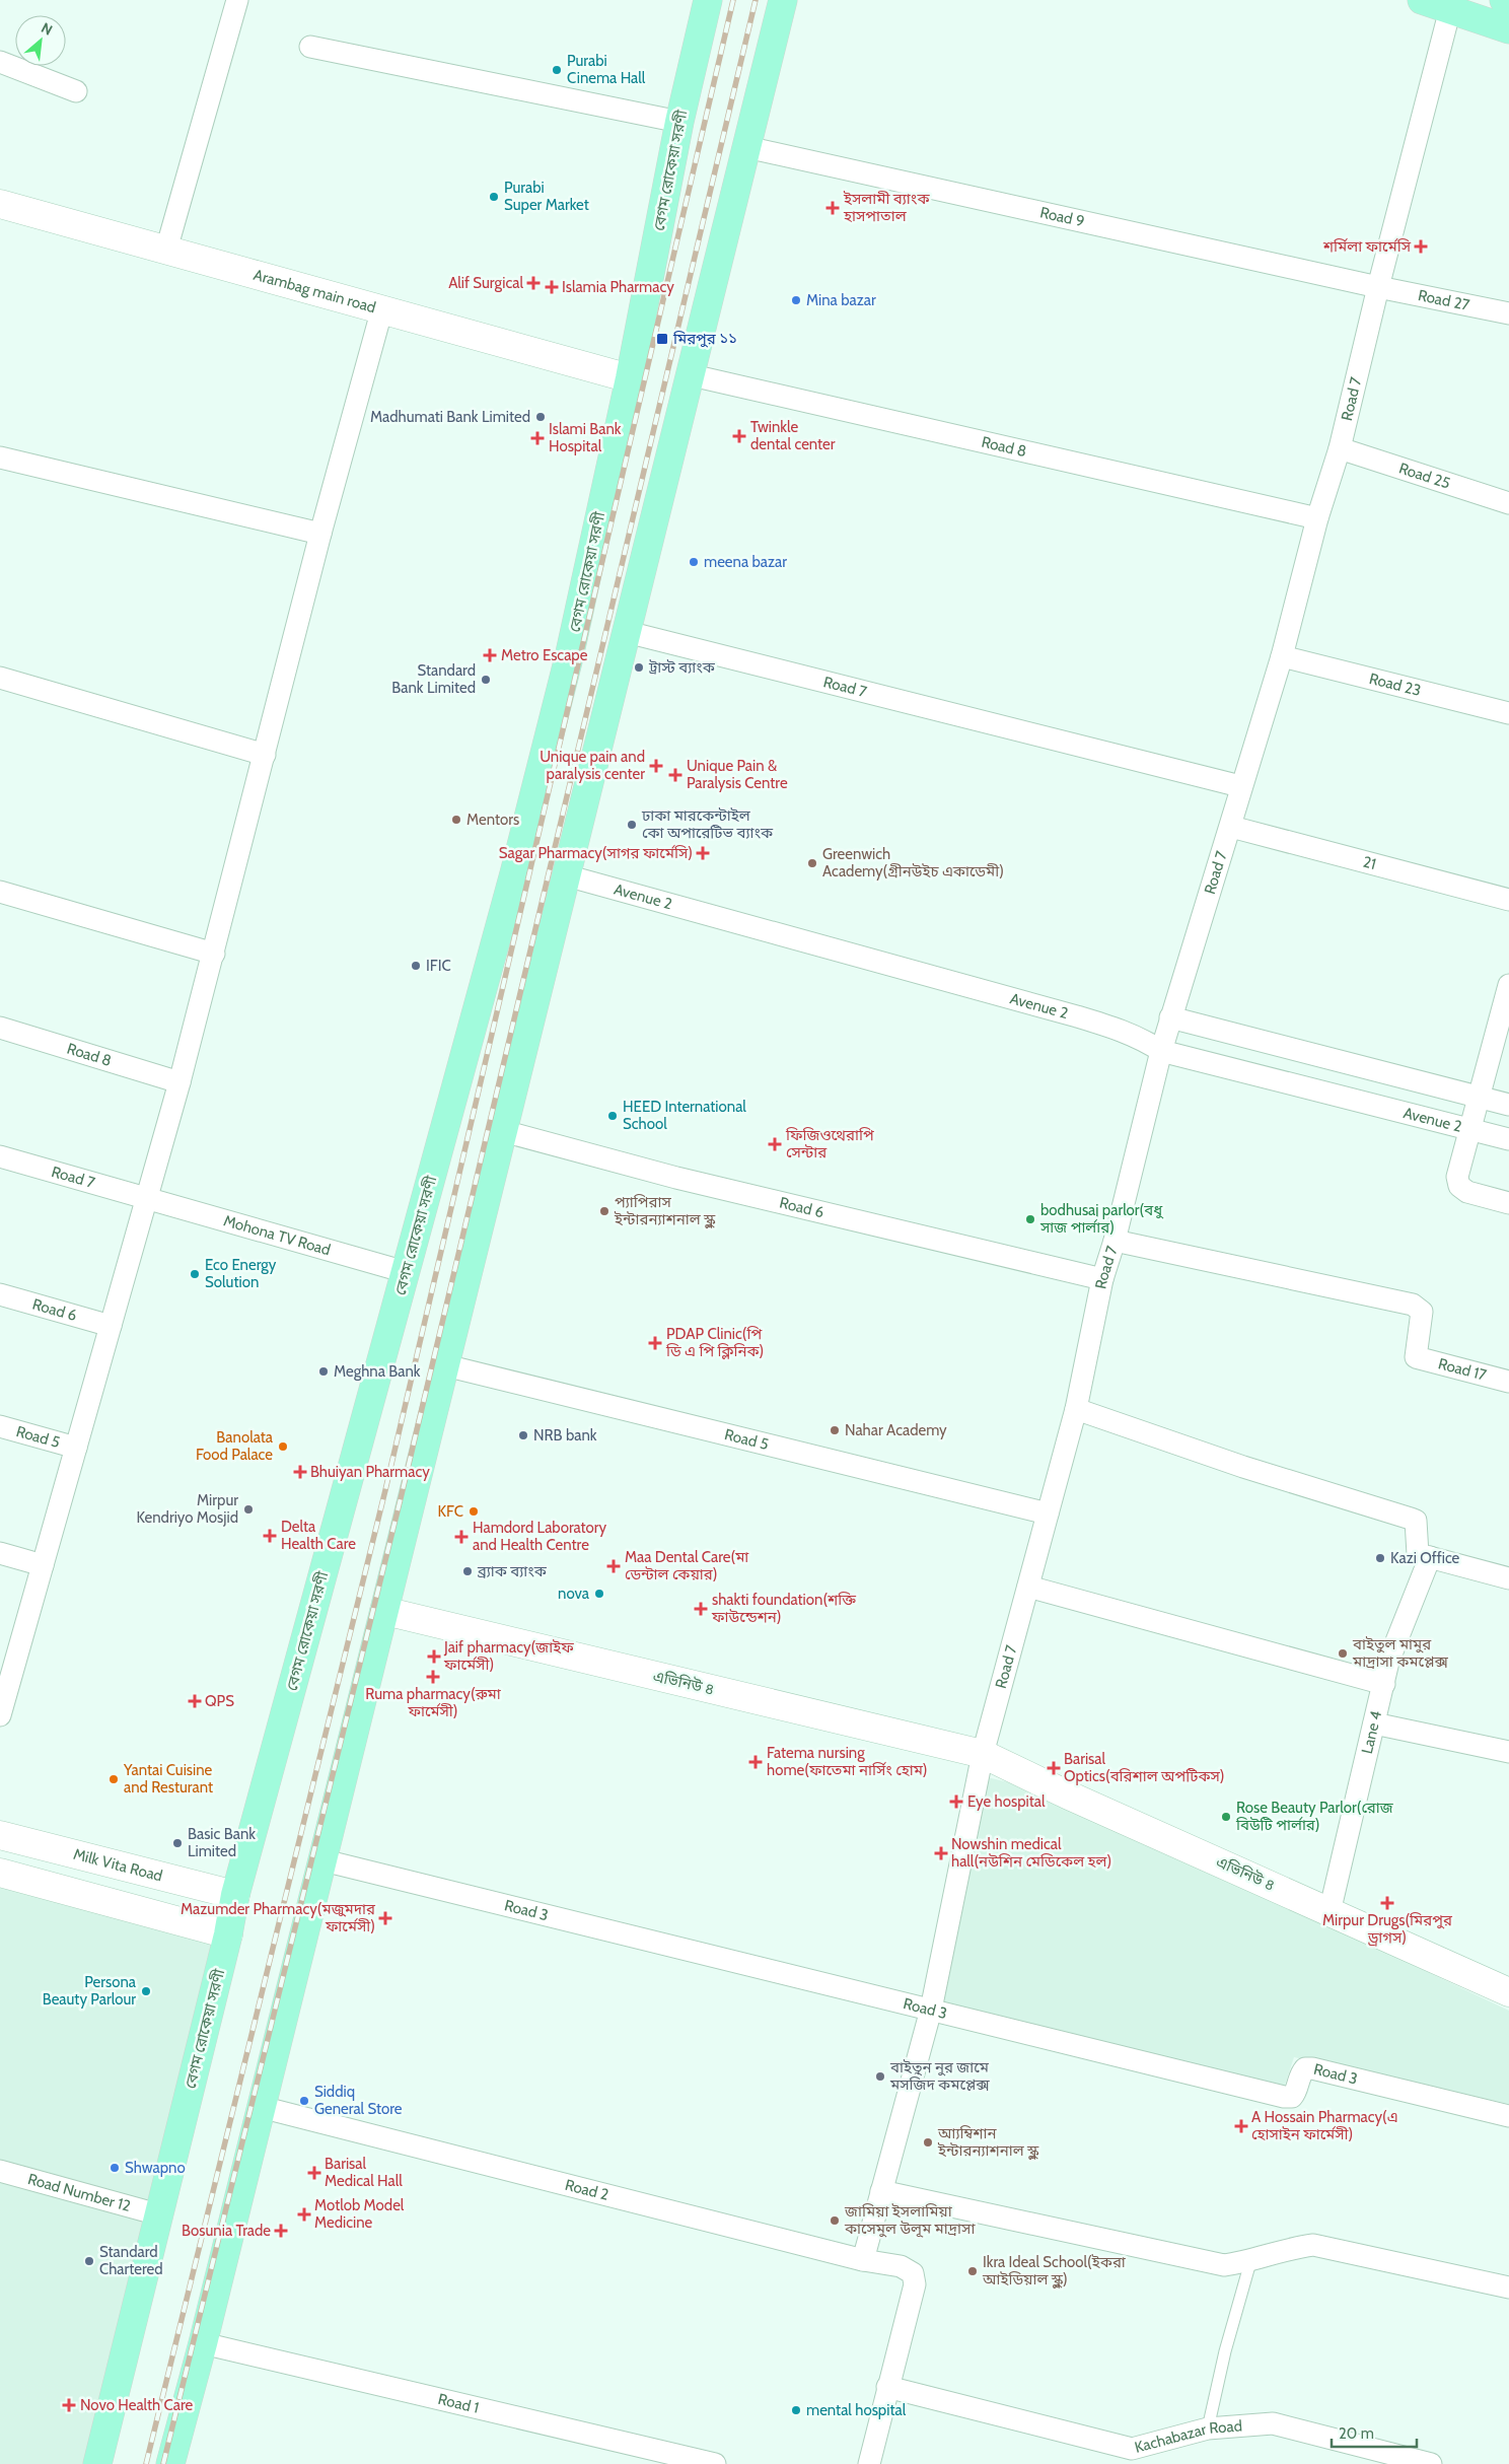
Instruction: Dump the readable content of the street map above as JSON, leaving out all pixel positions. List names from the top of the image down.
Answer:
{
  "streets": {
    "main road": ["বেগম রোকেয়া সরণী"],
    "street": [
      "Road 9",
      "Arambag main road",
      "Road 27",
      "Road 7",
      "Road 8",
      "Road 25",
      "Road 23",
      "21",
      "Avenue 2",
      "Road 6",
      "Mohona TV Road",
      "Road 17",
      "Road 5",
      "এভিনিউ ৪",
      "Lane 4",
      "Milk Vita Road",
      "Road 3",
      "Road 2",
      "Road Number 12",
      "Road 1",
      "Kachabazar Road"
    ]
  },
  "crossings": [
    ["বেগম রোকেয়া সরণী", "Arambag main road"],
    ["বেগম রোকেয়া সরণী", "Mohona TV Road"],
    ["বেগম রোকেয়া সরণী", "Milk Vita Road"],
    ["বেগম রোকেয়া সরণী", "Road Number 12"],
    ["Road 9", "Road 27"],
    ["Road 9", "Road 7"],
    ["Road 27", "Road 7"],
    ["Road 7", "Road 8"],
    ["Road 7", "Road 25"],
    ["Road 7", "Road 23"],
    ["Road 7", "21"],
    ["Road 7", "Avenue 2"],
    ["Road 7", "Road 6"],
    ["Road 7", "Mohona TV Road"],
    ["Road 7", "Road 17"],
    ["Road 7", "Road 5"],
    ["Road 7", "এভিনিউ ৪"],
    ["এভিনিউ ৪", "Lane 4"],
    ["Road 2", "Kachabazar Road"]
  ],
  "places": {
    "other": [
      "Purabi Cinema Hall",
      "Purabi Super Market",
      "Mina bazar",
      "Madhumati Bank Limited",
      "meena bazar",
      "ট্রাস্ট ব্যাংক",
      "Standard Bank Limited",
      "Mentors",
      "ঢাকা মারকেন্টাইল কো অপারেটিভ ব্যাংক",
      "Greenwich Academy(গ্রীনউইচ একাডেমী)",
      "IFIC",
      "HEED International School",
      "প্যাপিরাস ইন্টারন্যাশনাল স্কুল",
      "bodhusaj parlor(বধু সাজ পার্লার)",
      "Eco Energy Solution",
      "Meghna Bank",
      "Nahar Academy",
      "NRB bank",
      "Banolata Food Palace",
      "Mirpur Kendriyo Mosjid",
      "KFC",
      "Kazi Office",
      "ব্র্যাক ব্যাংক",
      "nova",
      "বাইতুল মামুর মাদ্রাসা কমপ্লেক্স",
      "Yantai Cuisine and Resturant",
      "Rose Beauty Parlor(রোজ বিউটি পার্লার)",
      "Basic Bank Limited",
      "Persona Beauty Parlour",
      "বাইতুন নুর জামে মসজিদ কমপ্লেক্স",
      "Siddiq General Store",
      "আ্যম্বিশান ইন্টারন্যাশনাল স্কুল",
      "Shwapno",
      "জামিয়া ইসলামিয়া কাসেমুল উলূম মাদ্রাসা",
      "Standard Chartered",
      "Ikra Ideal School(ইকরা আইডিয়াল স্কুল)",
      "mental hospital"
    ],
    "health": [
      "ইসলামী ব্যাংক হাসপাতাল",
      "শর্মিলা ফার্মেসি",
      "Alif Surgical",
      "Islamia Pharmacy",
      "Twinkle dental center",
      "Islami Bank Hospital",
      "Metro Escape",
      "Unique pain and paralysis center",
      "Unique Pain & Paralysis Centre",
      "Sagar Pharmacy(সাগর ফার্মেসি)",
      "ফিজিওথেরাপি সেন্টার",
      "PDAP Clinic(পি ডি এ পি ক্লিনিক)",
      "Bhuiyan Pharmacy",
      "Delta Health Care",
      "Hamdord Laboratory and Health Centre",
      "Maa Dental Care(মা ডেন্টাল কেয়ার)",
      "shakti foundation(শক্তি ফাউন্ডেশন)",
      "Jaif pharmacy(জাইফ ফার্মেসী)",
      "Ruma pharmacy(রুমা ফার্মেসী)",
      "QPS",
      "Fatema nursing home(ফাতেমা নার্সিং হোম)",
      "Barisal Optics(বরিশাল অপটিকস)",
      "Eye hospital",
      "Nowshin medical hall(নউশিন মেডিকেল হল)",
      "Mirpur Drugs(মিরপুর ড্রাগস)",
      "Mazumder Pharmacy(মজুমদার ফার্মেসী)",
      "A Hossain Pharmacy(এ হোসাইন ফার্মেসী)",
      "Barisal Medical Hall",
      "Motlob Model Medicine",
      "Bosunia Trade",
      "Novo Health Care"
    ],
    "transit": ["মিরপুর ১১"]
  },
  "scale_bar": "20 m",
  "north": "top right"
}
